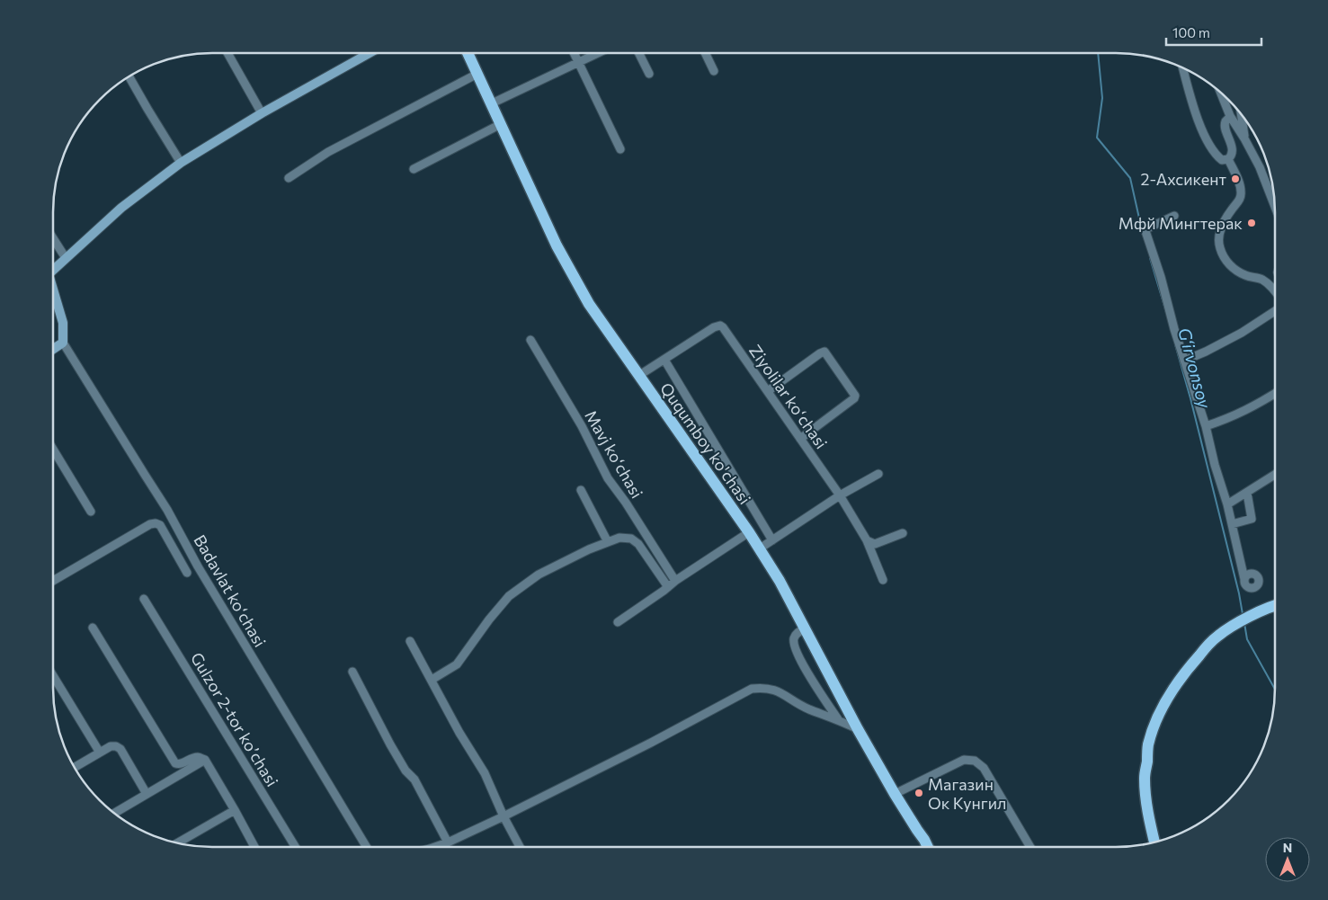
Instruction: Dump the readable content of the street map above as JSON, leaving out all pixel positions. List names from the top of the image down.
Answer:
{
  "streets": {
    "main road": ["Ququmboy ko'chasi"],
    "street": [
      "Ziyolilar koʻchasi",
      "Mavj koʻchasi",
      "Badavlat koʻchasi",
      "Gulzor 2-tor koʼchasi"
    ]
  },
  "water": ["G‘irvonsoy"],
  "places": ["2-Ахсикент", "Мфй Мингтерак", "Магазин Ок Кунгил"],
  "scale_bar": "100 m",
  "north": "top"
}
